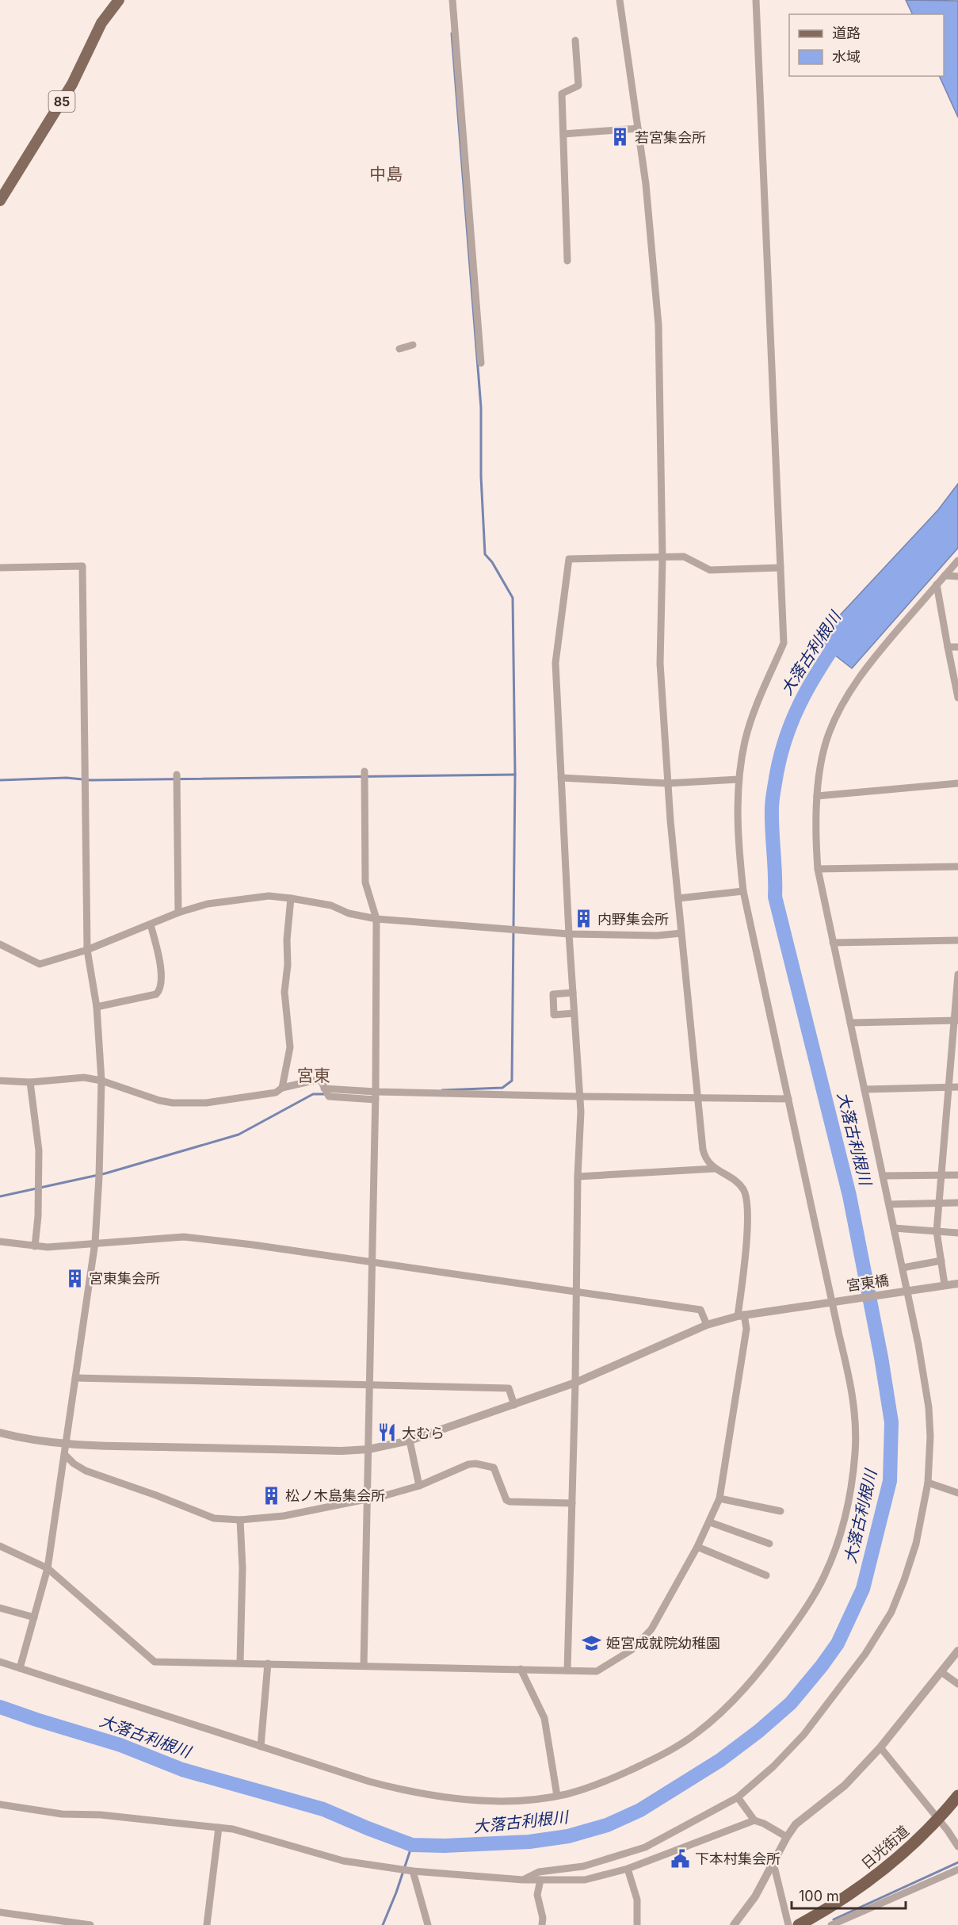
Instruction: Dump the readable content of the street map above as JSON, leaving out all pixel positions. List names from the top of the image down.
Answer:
{
  "streets": {
    "highway": ["日光街道"],
    "main road": ["85"],
    "street": ["宮東橋"]
  },
  "districts": ["中島", "宮東"],
  "water": ["大落古利根川"],
  "places": {
    "building": [
      "若宮集会所",
      "内野集会所",
      "宮東集会所",
      "松ノ木島集会所"
    ],
    "restaurant": ["大むら"],
    "school or university": ["姫宮成就院幼稚園"],
    "public building": ["下本村集会所"]
  },
  "legend": ["道路", "水域"],
  "scale_bar": "100 m"
}
